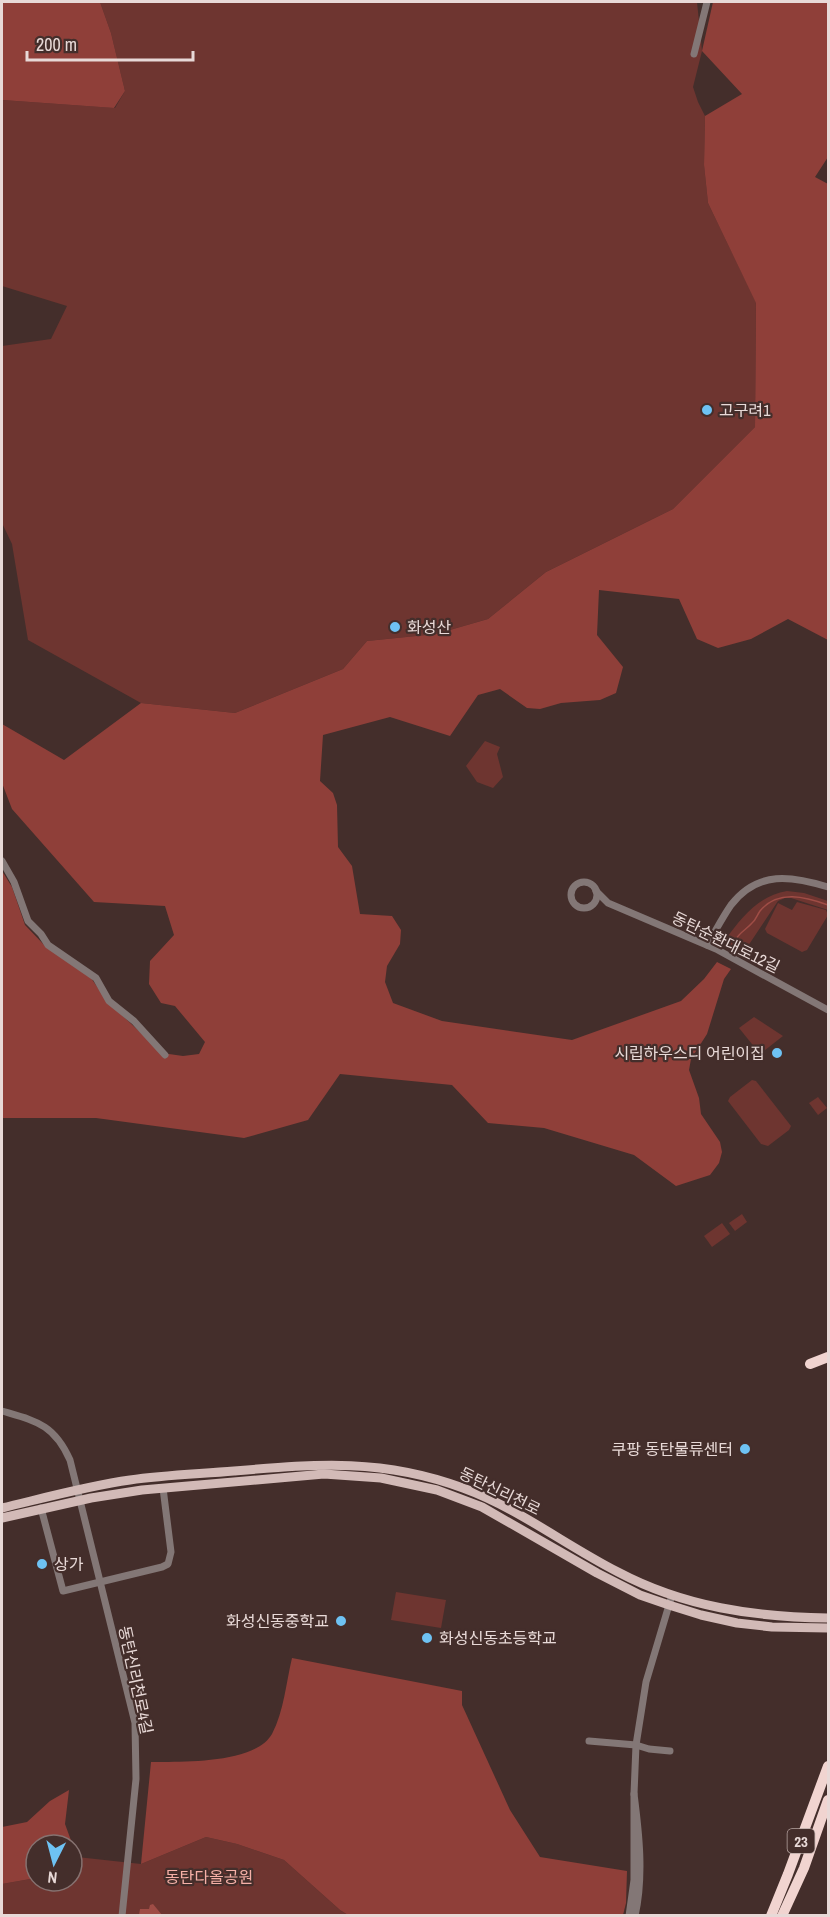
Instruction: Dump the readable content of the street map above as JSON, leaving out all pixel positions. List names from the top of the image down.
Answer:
{
  "streets": {
    "highway": ["23"],
    "main road": ["동탄신리천로"],
    "street": ["동탄순환대로12길", "동탄신리천로4길"]
  },
  "crossings": [
    ["동탄신리천로", "동탄신리천로4길"]
  ],
  "parks": ["동탄다올공원"],
  "places": [
    "고구려1",
    "화성산",
    "시립하우스디 어린이집",
    "쿠팡 동탄물류센터",
    "상가",
    "화성신동중학교",
    "화성신동초등학교"
  ],
  "scale_bar": "200 m",
  "north": "bottom"
}
